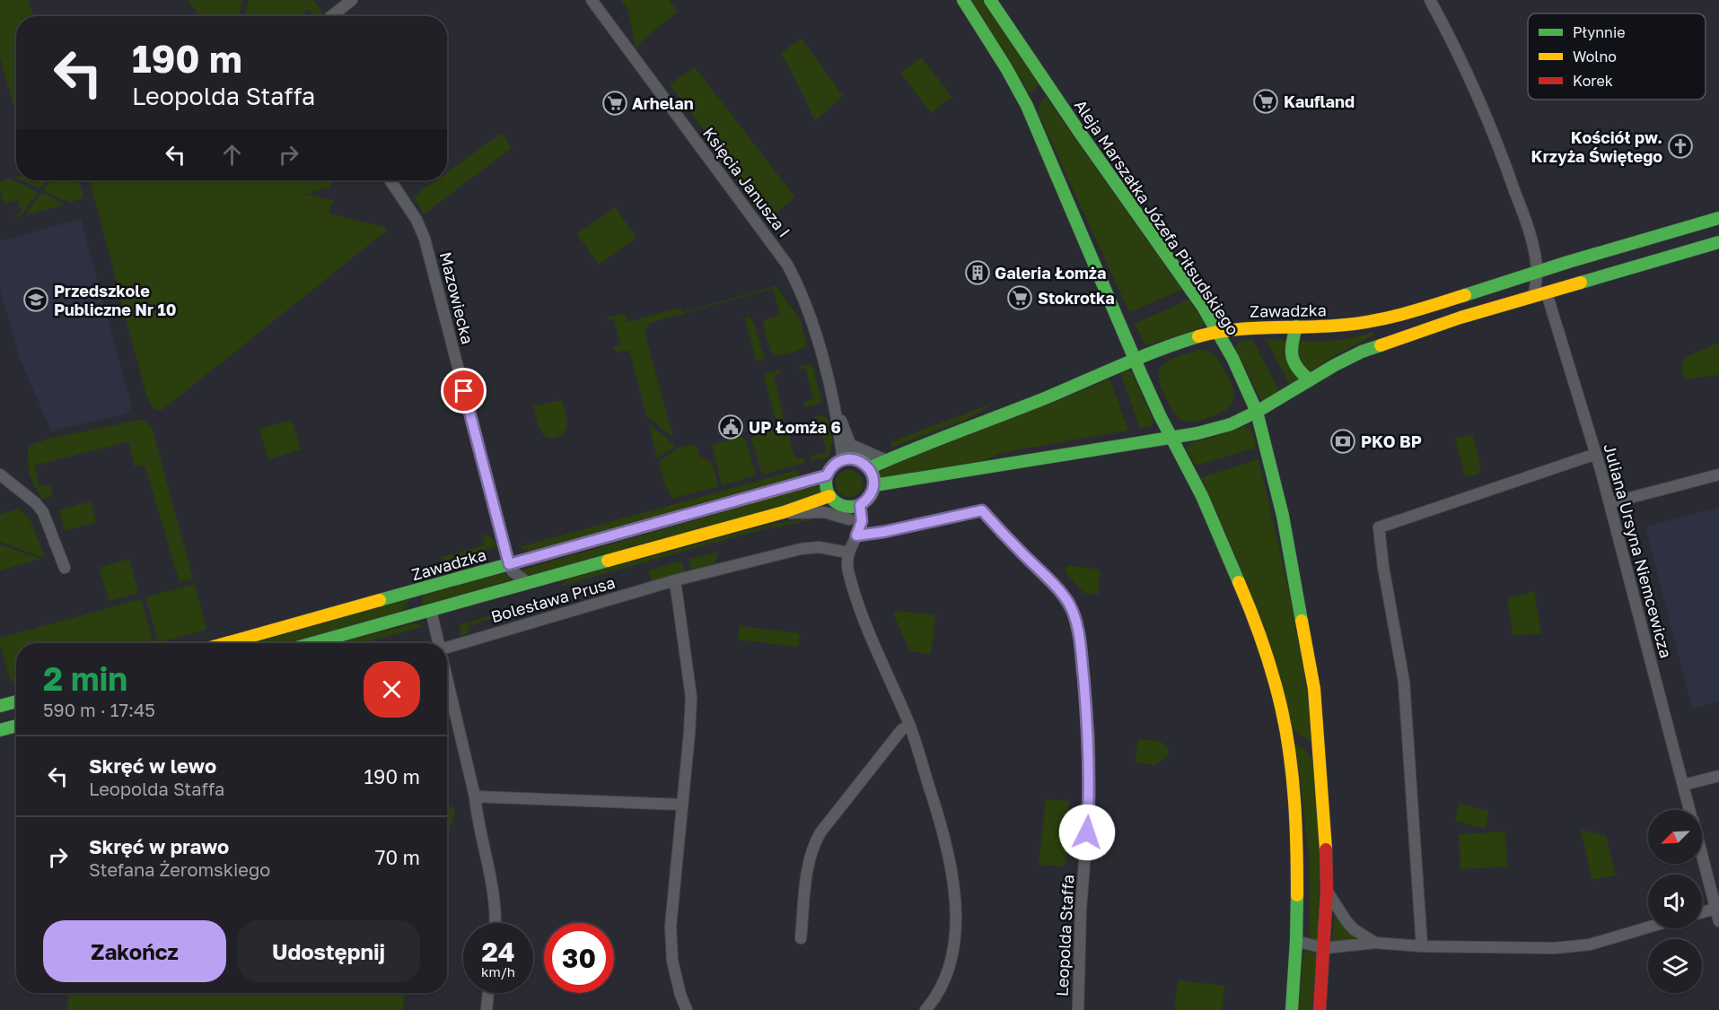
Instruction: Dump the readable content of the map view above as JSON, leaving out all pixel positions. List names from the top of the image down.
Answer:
{
  "streets": {
    "street": [
      "Księcia Janusza I",
      "Aleja Marszałka Józefa Piłsudskiego",
      "Mazowiecka",
      "Zawadzka",
      "Juliana Ursyna Niemcewicza",
      "Bolesława Prusa",
      "Leopolda Staffa"
    ]
  },
  "crossings": [
    ["Księcia Janusza I", "Zawadzka"],
    ["Aleja Marszałka Józefa Piłsudskiego", "Zawadzka"],
    ["Mazowiecka", "Zawadzka"]
  ],
  "places": {
    "supermarket": ["Kaufland", "Arhelan", "Stokrotka"],
    "church": ["Kościół pw. Krzyża Świętego"],
    "building": ["Galeria Łomża"],
    "school or university": ["Przedszkole Publiczne Nr 10"],
    "public building": ["UP Łomża 6"],
    "bank": ["PKO BP"]
  },
  "legend": ["Płynnie", "Wolno", "Korek"],
  "north": "bottom left",
  "page": {
    "turn": ["190 m", "Leopolda Staffa"],
    "heading": ["2 min", "590 m · 17:45"],
    "list": [
      {
        "name": "Skręć w lewo",
        "note": "Leopolda Staffa",
        "value": "190 m"
      },
      {
        "name": "Skręć w prawo",
        "note": "Stefana Żeromskiego",
        "value": "70 m"
      }
    ],
    "buttons": ["Zakończ", "Udostępnij"],
    "speed": "24 km/h",
    "limit": "30"
  }
}
